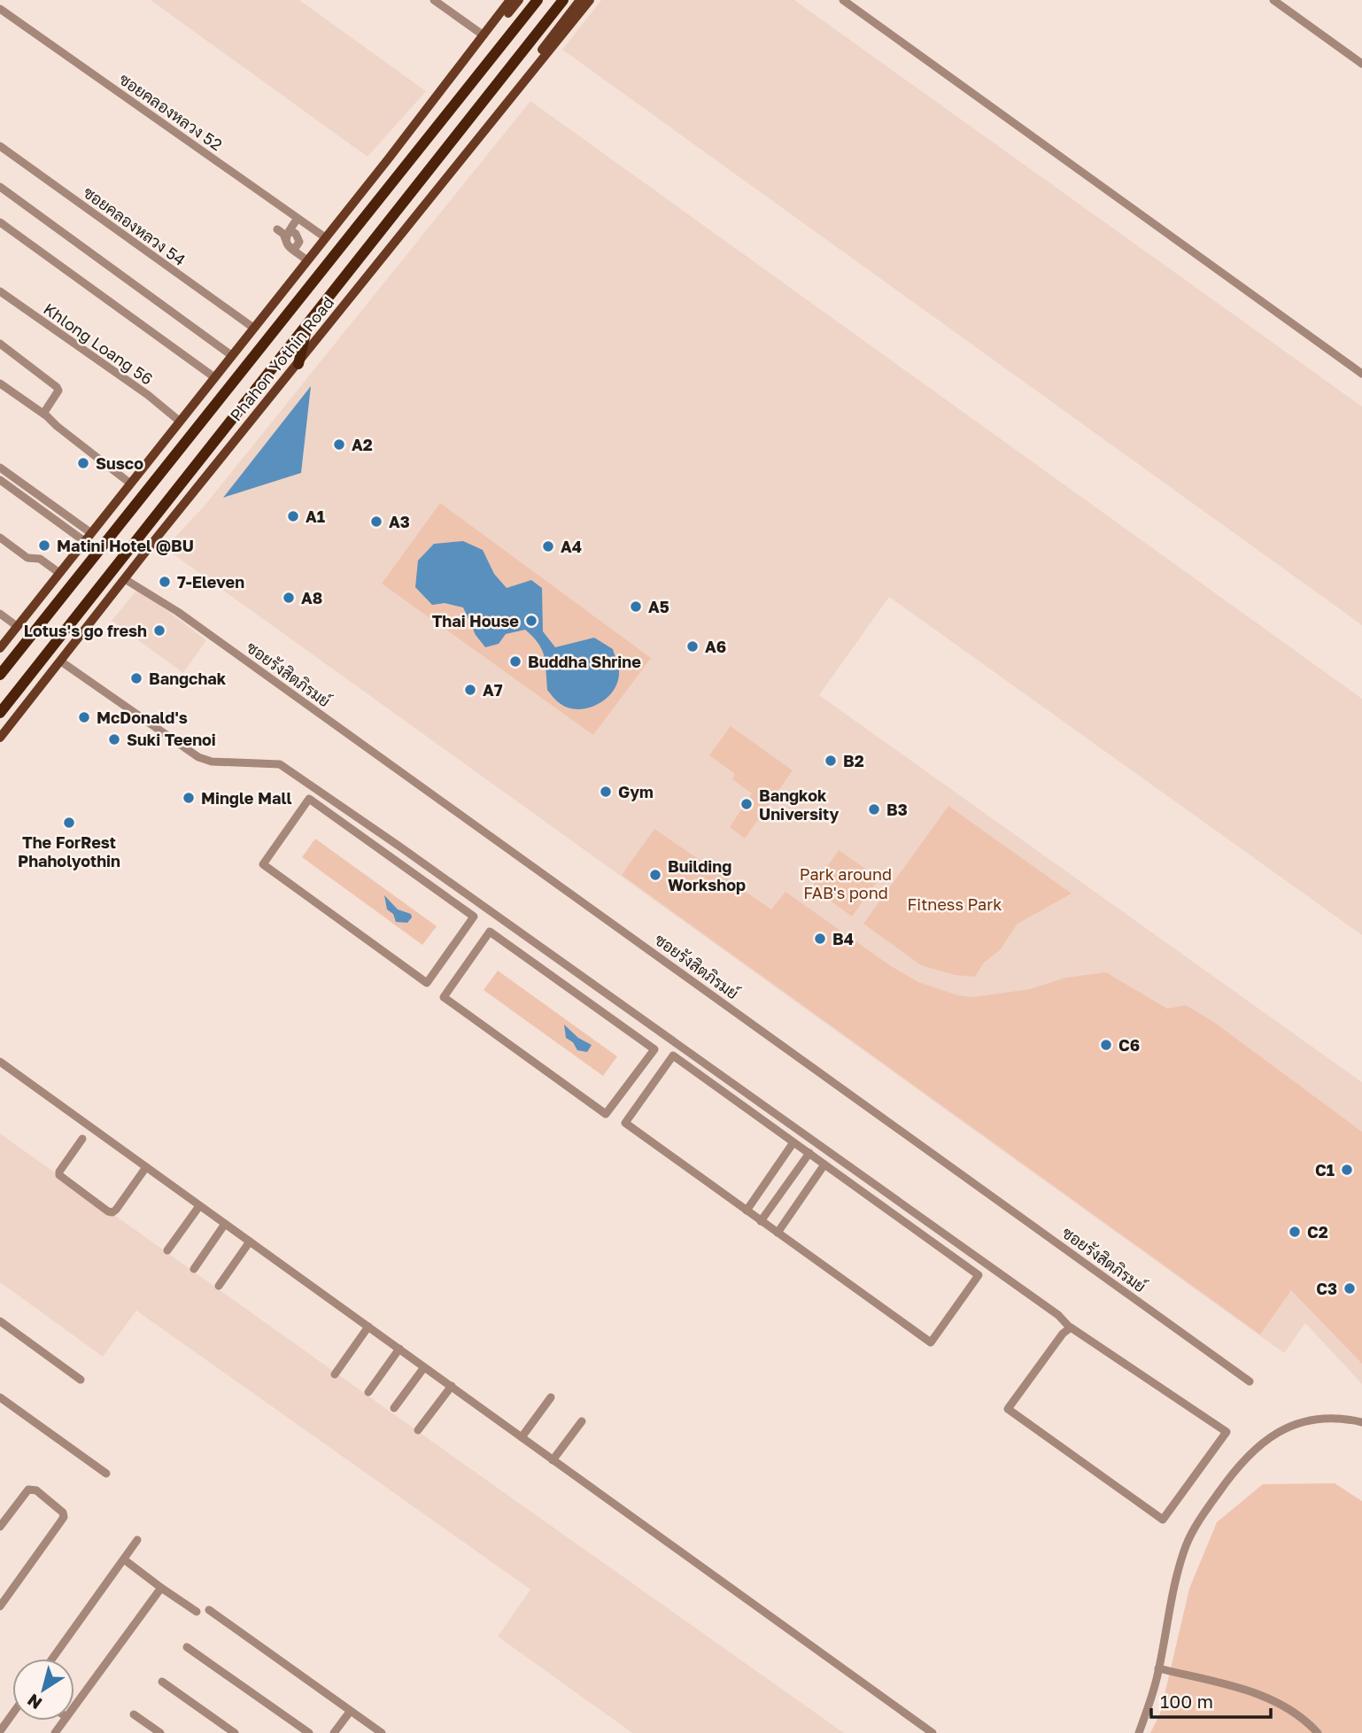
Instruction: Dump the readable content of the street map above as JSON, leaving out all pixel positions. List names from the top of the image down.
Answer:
{
  "streets": {
    "highway": ["Phahon Yothin Road"],
    "street": [
      "ซอยคลองหลวง 52",
      "ซอยคลองหลวง 54",
      "Khlong Loang 56",
      "ซอยรังสิตภิรมย์"
    ]
  },
  "crossings": [
    ["Phahon Yothin Road", "ซอยรังสิตภิรมย์"]
  ],
  "parks": ["Park around FAB's pond", "Fitness Park"],
  "places": [
    "A2",
    "Susco",
    "A1",
    "A3",
    "Matini Hotel @BU",
    "A4",
    "7-Eleven",
    "A8",
    "A5",
    "Thai House",
    "Lotus's go fresh",
    "A6",
    "Buddha Shrine",
    "Bangchak",
    "A7",
    "McDonald's",
    "Suki Teenoi",
    "B2",
    "Gym",
    "Mingle Mall",
    "Bangkok University",
    "B3",
    "The ForRest Phaholyothin",
    "Building Workshop",
    "B4",
    "C6",
    "C1",
    "C2",
    "C3"
  ],
  "scale_bar": "100 m",
  "north": "bottom left"
}
